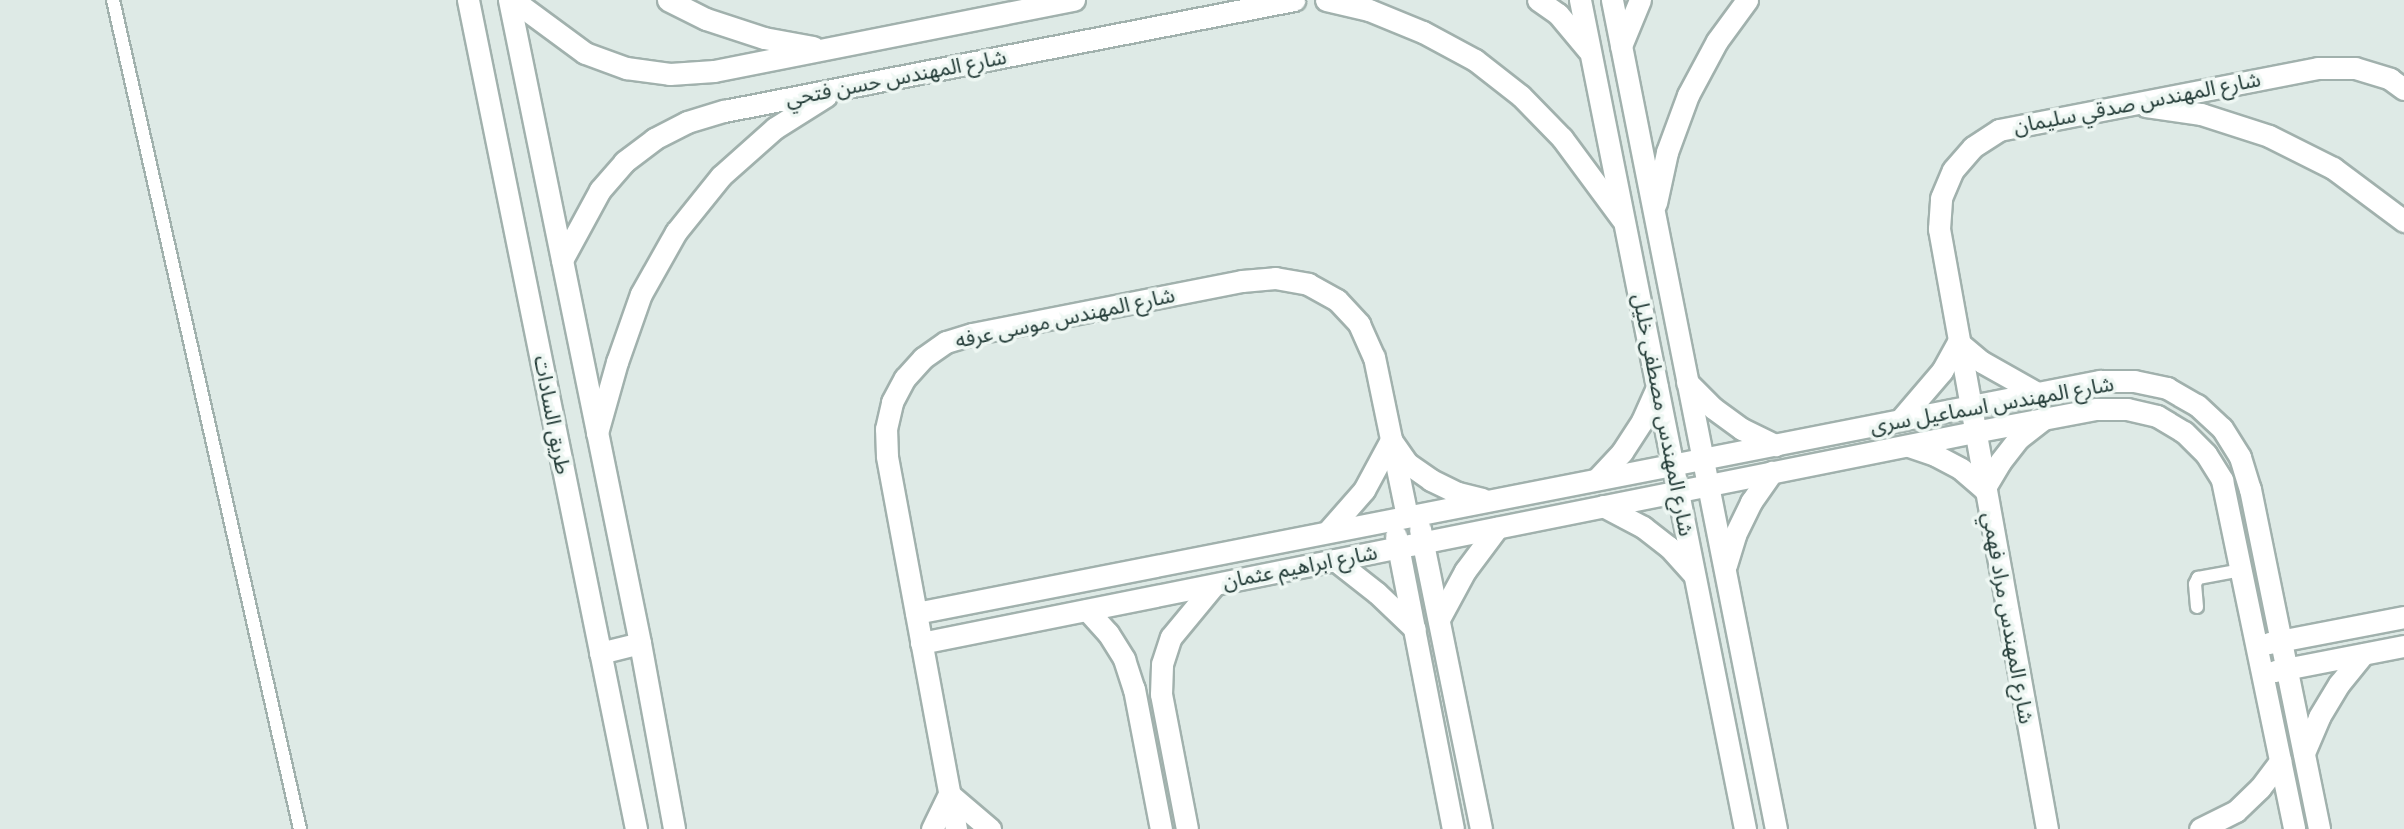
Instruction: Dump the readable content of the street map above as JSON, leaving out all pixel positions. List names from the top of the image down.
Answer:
{
  "streets": {
    "street": [
      "شارع المهندس حسن فتحي",
      "شارع المهندس صدقي سليمان",
      "شارع المهندس موسى عرفه",
      "شارع المهندس اسماعيل سرى",
      "طريق السادات",
      "شارع المهندس مصطفى خليل",
      "شارع ابراهيم عثمان",
      "شارع المهندس مراد فهمي"
    ]
  },
  "crossings": [
    ["شارع المهندس حسن فتحي", "طريق السادات"],
    ["شارع المهندس صدقي سليمان", "شارع المهندس اسماعيل سرى"],
    ["شارع المهندس صدقي سليمان", "شارع المهندس مراد فهمي"],
    ["شارع المهندس موسى عرفه", "شارع ابراهيم عثمان"],
    ["شارع المهندس اسماعيل سرى", "شارع المهندس مصطفى خليل"],
    ["شارع المهندس اسماعيل سرى", "شارع ابراهيم عثمان"],
    ["شارع المهندس اسماعيل سرى", "شارع المهندس مراد فهمي"],
    ["شارع المهندس مصطفى خليل", "شارع ابراهيم عثمان"]
  ]
}
